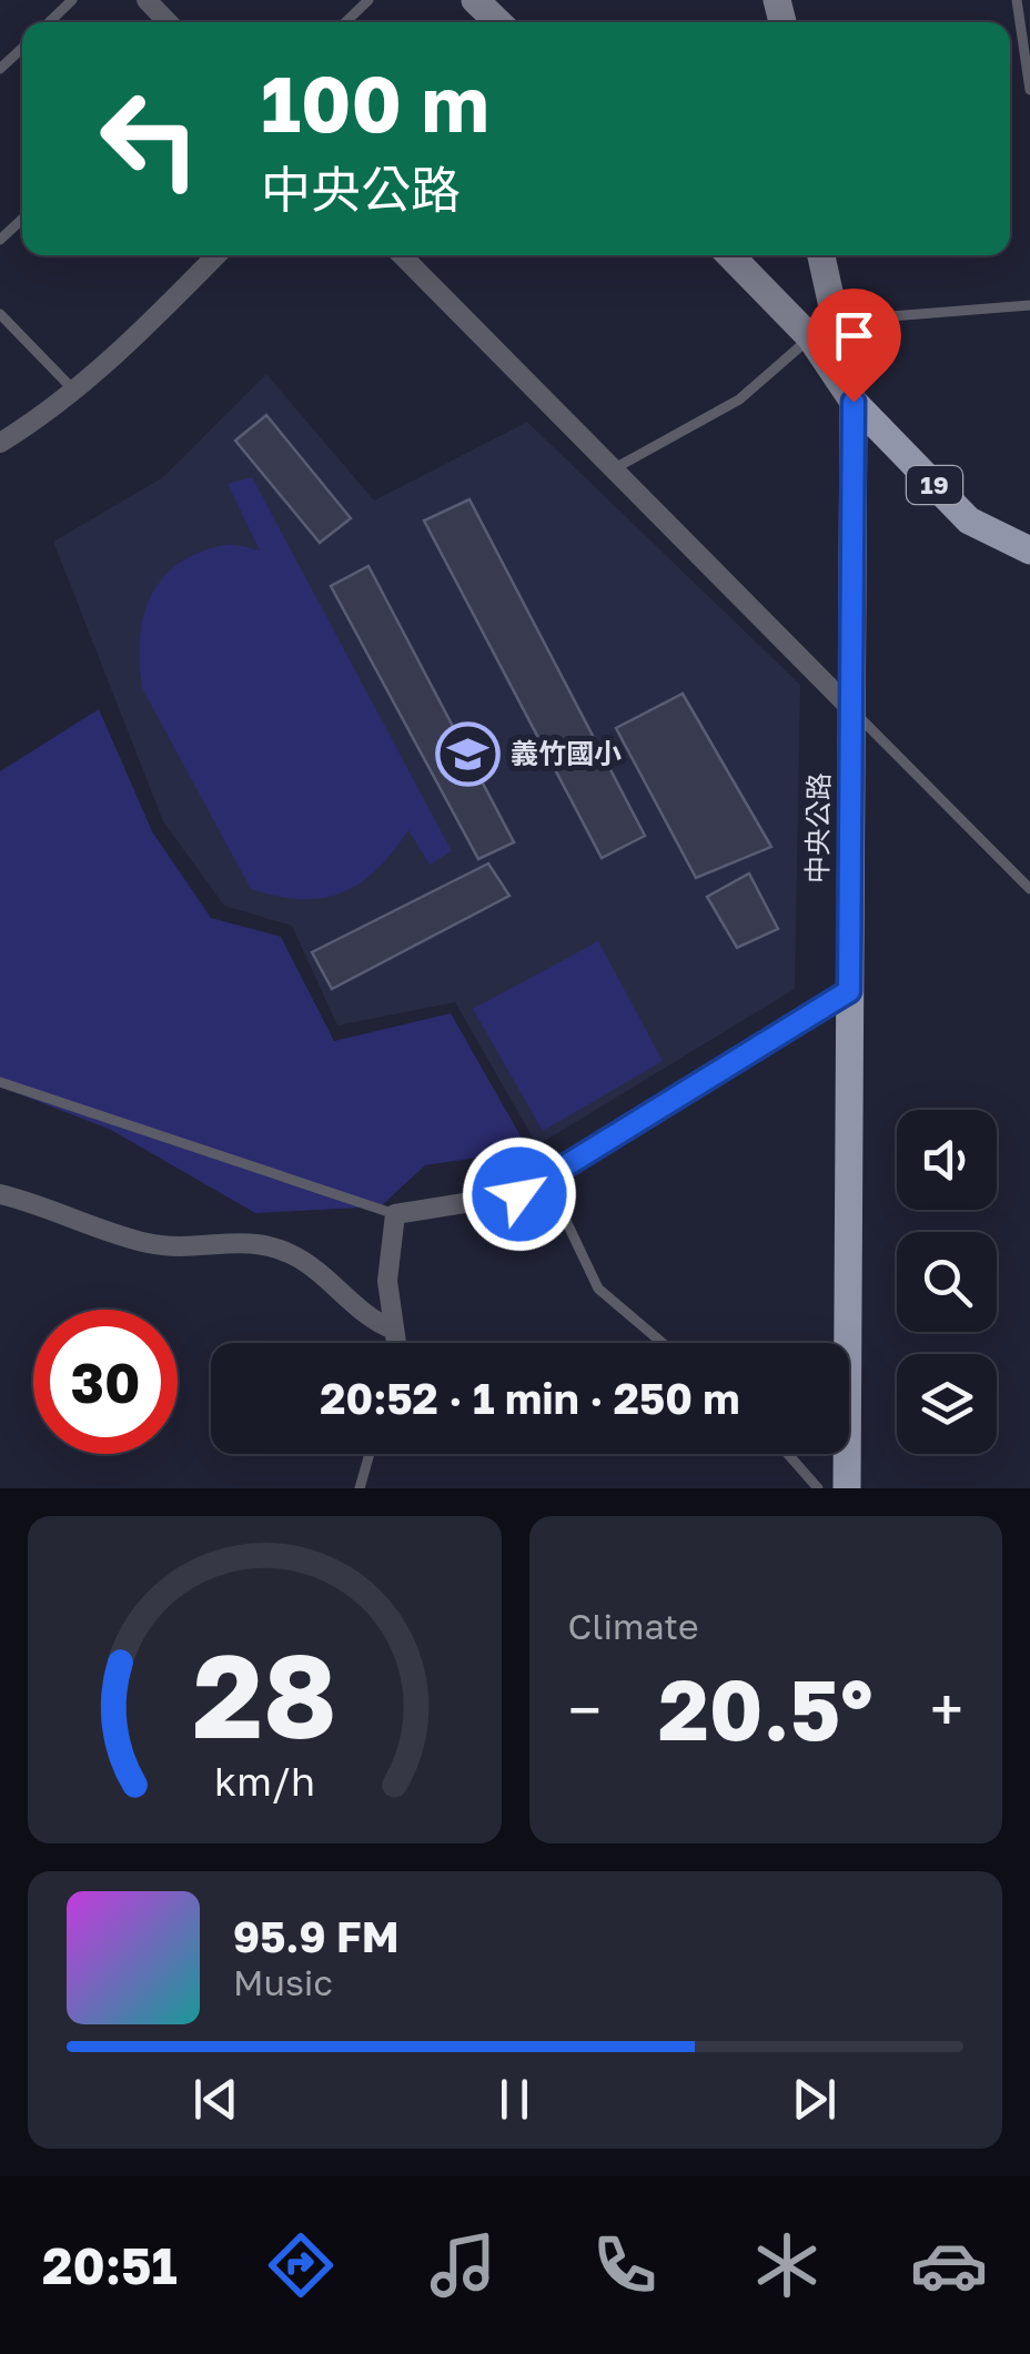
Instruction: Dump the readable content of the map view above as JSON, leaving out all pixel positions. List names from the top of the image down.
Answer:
{
  "streets": {
    "main road": ["19", "中央公路"]
  },
  "crossings": [
    ["19", "中央公路"]
  ],
  "places": {
    "school or university": ["義竹國小"]
  },
  "page": {
    "turn": ["100 m", "中央公路"],
    "limit": "30",
    "trip": "20:52 · 1 min · 250 m",
    "tile": "Climate",
    "heat": ["−", "20.5°", "+"],
    "song": ["95.9 FM", "Music"],
    "tabs": "20:51",
    "gauge": ["28", "km/h"]
  }
}
